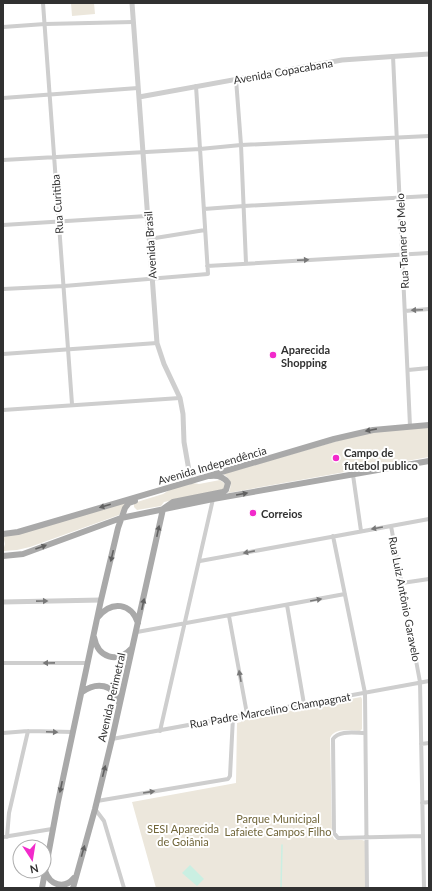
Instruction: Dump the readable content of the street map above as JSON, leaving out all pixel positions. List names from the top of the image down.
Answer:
{
  "streets": {
    "main road": ["Avenida Independência", "Avenida Perimetral"],
    "street": [
      "Avenida Copacabana",
      "Rua Curitiba",
      "Rua Tanner de Melo",
      "Avenida Brasil",
      "Rua Luiz Antônio Garavelo",
      "Rua Padre Marcelino Champagnat"
    ]
  },
  "crossings": [
    ["Avenida Copacabana", "Rua Tanner de Melo"],
    ["Avenida Copacabana", "Avenida Brasil"],
    ["Rua Tanner de Melo", "Avenida Independência"],
    ["Avenida Brasil", "Avenida Independência"],
    ["Rua Luiz Antônio Garavelo", "Rua Padre Marcelino Champagnat"],
    ["Avenida Perimetral", "Rua Padre Marcelino Champagnat"]
  ],
  "parks": ["Parque Municipal Lafaiete Campos Filho", "SESI Aparecida de Goiânia"],
  "places": ["Aparecida Shopping", "Campo de futebol publico", "Correios"],
  "north": "bottom"
}
